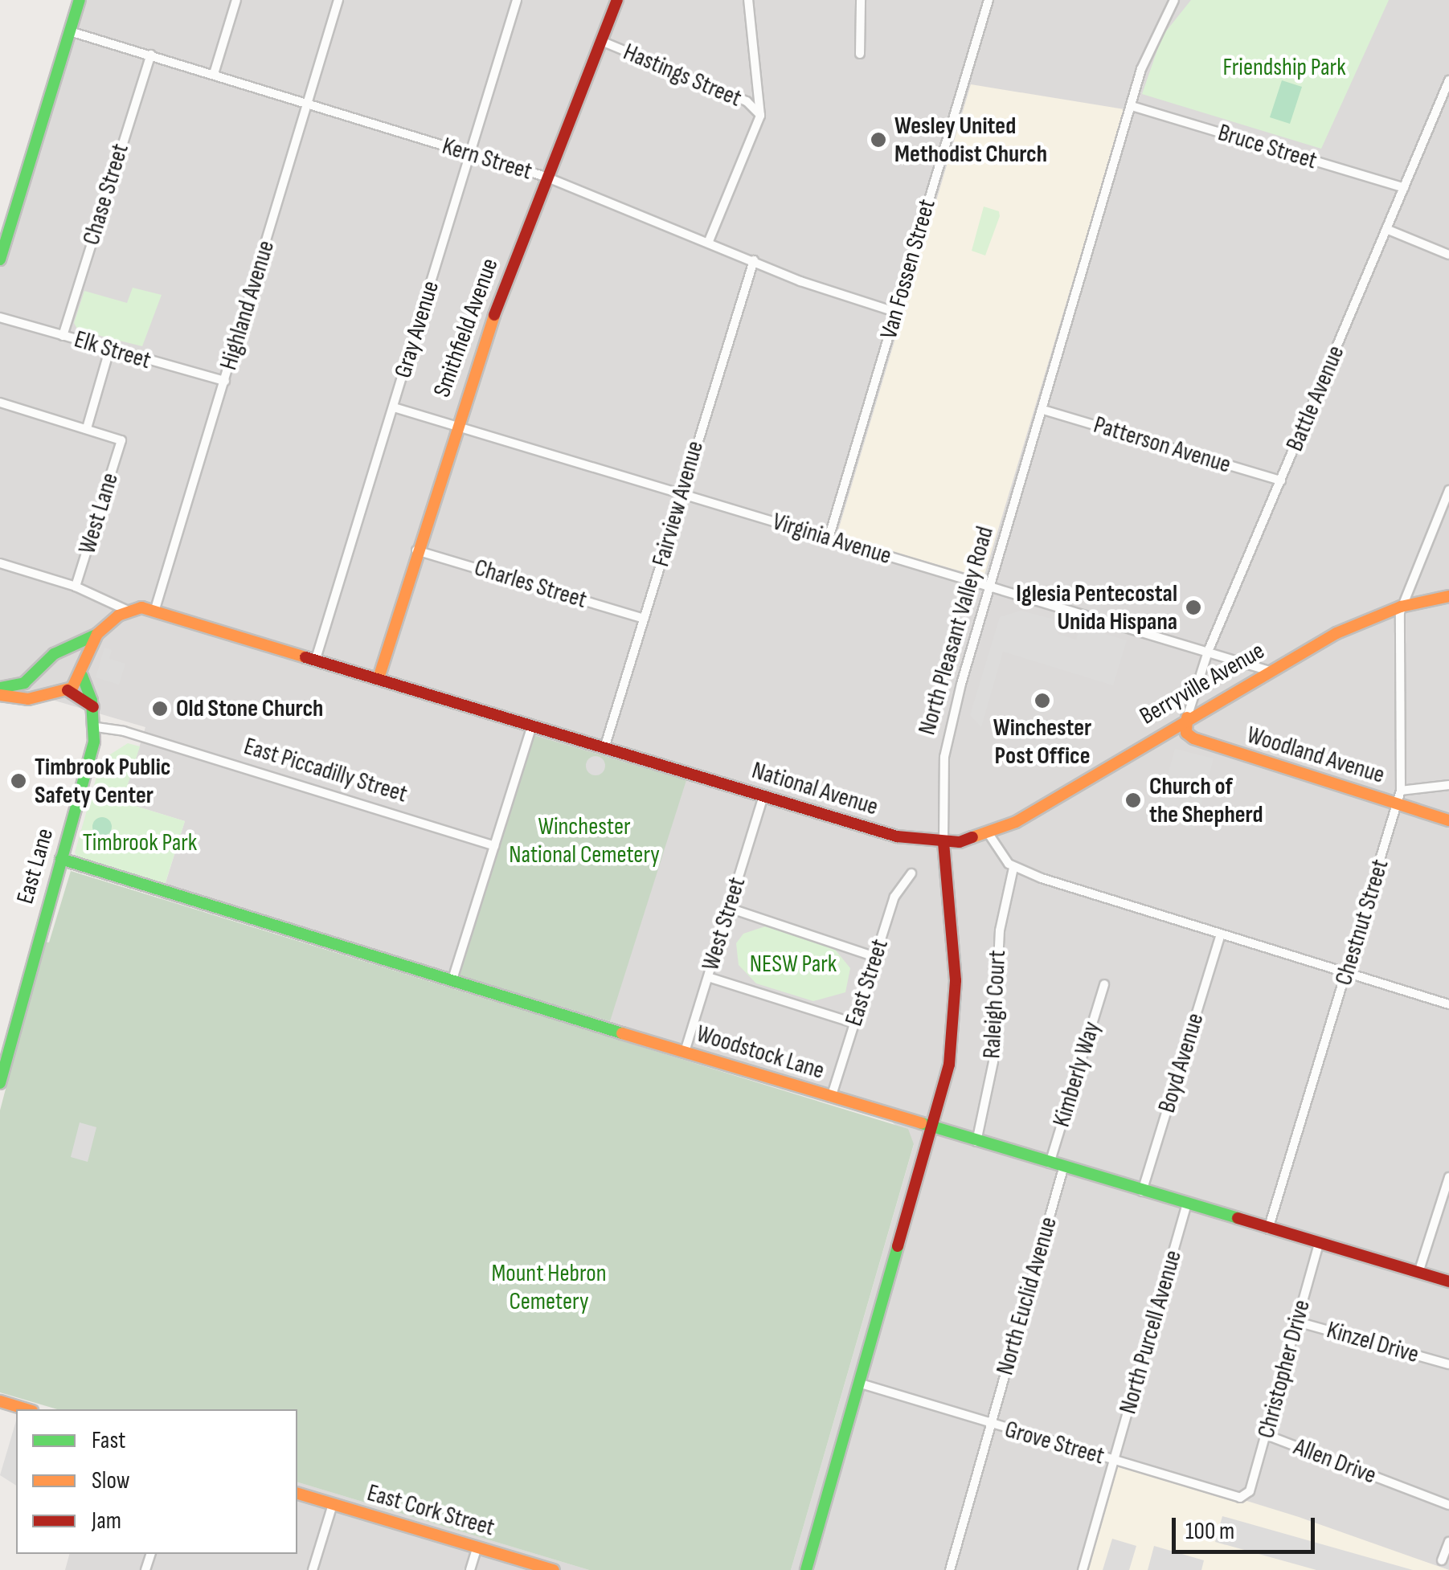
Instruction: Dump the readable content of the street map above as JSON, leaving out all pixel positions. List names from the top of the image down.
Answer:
{
  "streets": {
    "street": [
      "Hastings Street",
      "Bruce Street",
      "Kern Street",
      "Chase Street",
      "Van Fossen Street",
      "Highland Avenue",
      "Smithfield Avenue",
      "Gray Avenue",
      "Elk Street",
      "Battle Avenue",
      "Patterson Avenue",
      "Fairview Avenue",
      "West Lane",
      "Virginia Avenue",
      "Charles Street",
      "North Pleasant Valley Road",
      "Berryville Avenue",
      "Woodland Avenue",
      "East Piccadilly Street",
      "National Avenue",
      "East Lane",
      "Chestnut Street",
      "West Street",
      "East Street",
      "Raleigh Court",
      "Woodstock Lane",
      "Boyd Avenue",
      "Kimberly Way",
      "North Euclid Avenue",
      "North Purcell Avenue",
      "Kinzel Drive",
      "Christopher Drive",
      "Grove Street",
      "Allen Drive",
      "East Cork Street"
    ]
  },
  "crossings": [
    ["Hastings Street", "Smithfield Avenue"],
    ["Bruce Street", "Battle Avenue"],
    ["Bruce Street", "North Pleasant Valley Road"],
    ["Kern Street", "Chase Street"],
    ["Kern Street", "Van Fossen Street"],
    ["Kern Street", "Highland Avenue"],
    ["Kern Street", "Smithfield Avenue"],
    ["Kern Street", "Gray Avenue"],
    ["Kern Street", "Fairview Avenue"],
    ["Chase Street", "Elk Street"],
    ["Van Fossen Street", "Virginia Avenue"],
    ["Highland Avenue", "Elk Street"],
    ["Highland Avenue", "National Avenue"],
    ["Smithfield Avenue", "Virginia Avenue"],
    ["Smithfield Avenue", "Charles Street"],
    ["Smithfield Avenue", "National Avenue"],
    ["Gray Avenue", "Virginia Avenue"],
    ["Gray Avenue", "National Avenue"],
    ["Battle Avenue", "Patterson Avenue"],
    ["Battle Avenue", "Virginia Avenue"],
    ["Battle Avenue", "Berryville Avenue"],
    ["Battle Avenue", "Woodland Avenue"],
    ["Patterson Avenue", "North Pleasant Valley Road"],
    ["Fairview Avenue", "Virginia Avenue"],
    ["Fairview Avenue", "Charles Street"],
    ["Fairview Avenue", "National Avenue"],
    ["Virginia Avenue", "North Pleasant Valley Road"],
    ["Virginia Avenue", "Berryville Avenue"],
    ["North Pleasant Valley Road", "National Avenue"],
    ["North Pleasant Valley Road", "Woodstock Lane"],
    ["North Pleasant Valley Road", "Grove Street"],
    ["Berryville Avenue", "Woodland Avenue"],
    ["Berryville Avenue", "National Avenue"],
    ["Berryville Avenue", "Chestnut Street"],
    ["Woodland Avenue", "Chestnut Street"],
    ["East Piccadilly Street", "East Lane"],
    ["National Avenue", "West Street"],
    ["East Lane", "Woodstock Lane"],
    ["Chestnut Street", "Woodstock Lane"],
    ["West Street", "Woodstock Lane"],
    ["East Street", "Woodstock Lane"],
    ["Raleigh Court", "Woodstock Lane"],
    ["Woodstock Lane", "Boyd Avenue"],
    ["Woodstock Lane", "Kimberly Way"],
    ["Woodstock Lane", "North Euclid Avenue"],
    ["Woodstock Lane", "North Purcell Avenue"],
    ["Woodstock Lane", "Christopher Drive"],
    ["North Euclid Avenue", "Grove Street"],
    ["North Purcell Avenue", "Grove Street"],
    ["Kinzel Drive", "Christopher Drive"],
    ["Christopher Drive", "Grove Street"],
    ["Christopher Drive", "Allen Drive"]
  ],
  "parks": [
    "Friendship Park",
    "Winchester National Cemetery",
    "Timbrook Park",
    "NESW Park",
    "Mount Hebron Cemetery"
  ],
  "places": [
    "Wesley United Methodist Church",
    "Iglesia Pentecostal Unida Hispana",
    "Winchester Post Office",
    "Old Stone Church",
    "Timbrook Public Safety Center",
    "Church of the Shepherd"
  ],
  "legend": ["Fast", "Slow", "Jam"],
  "scale_bar": "100 m"
}
